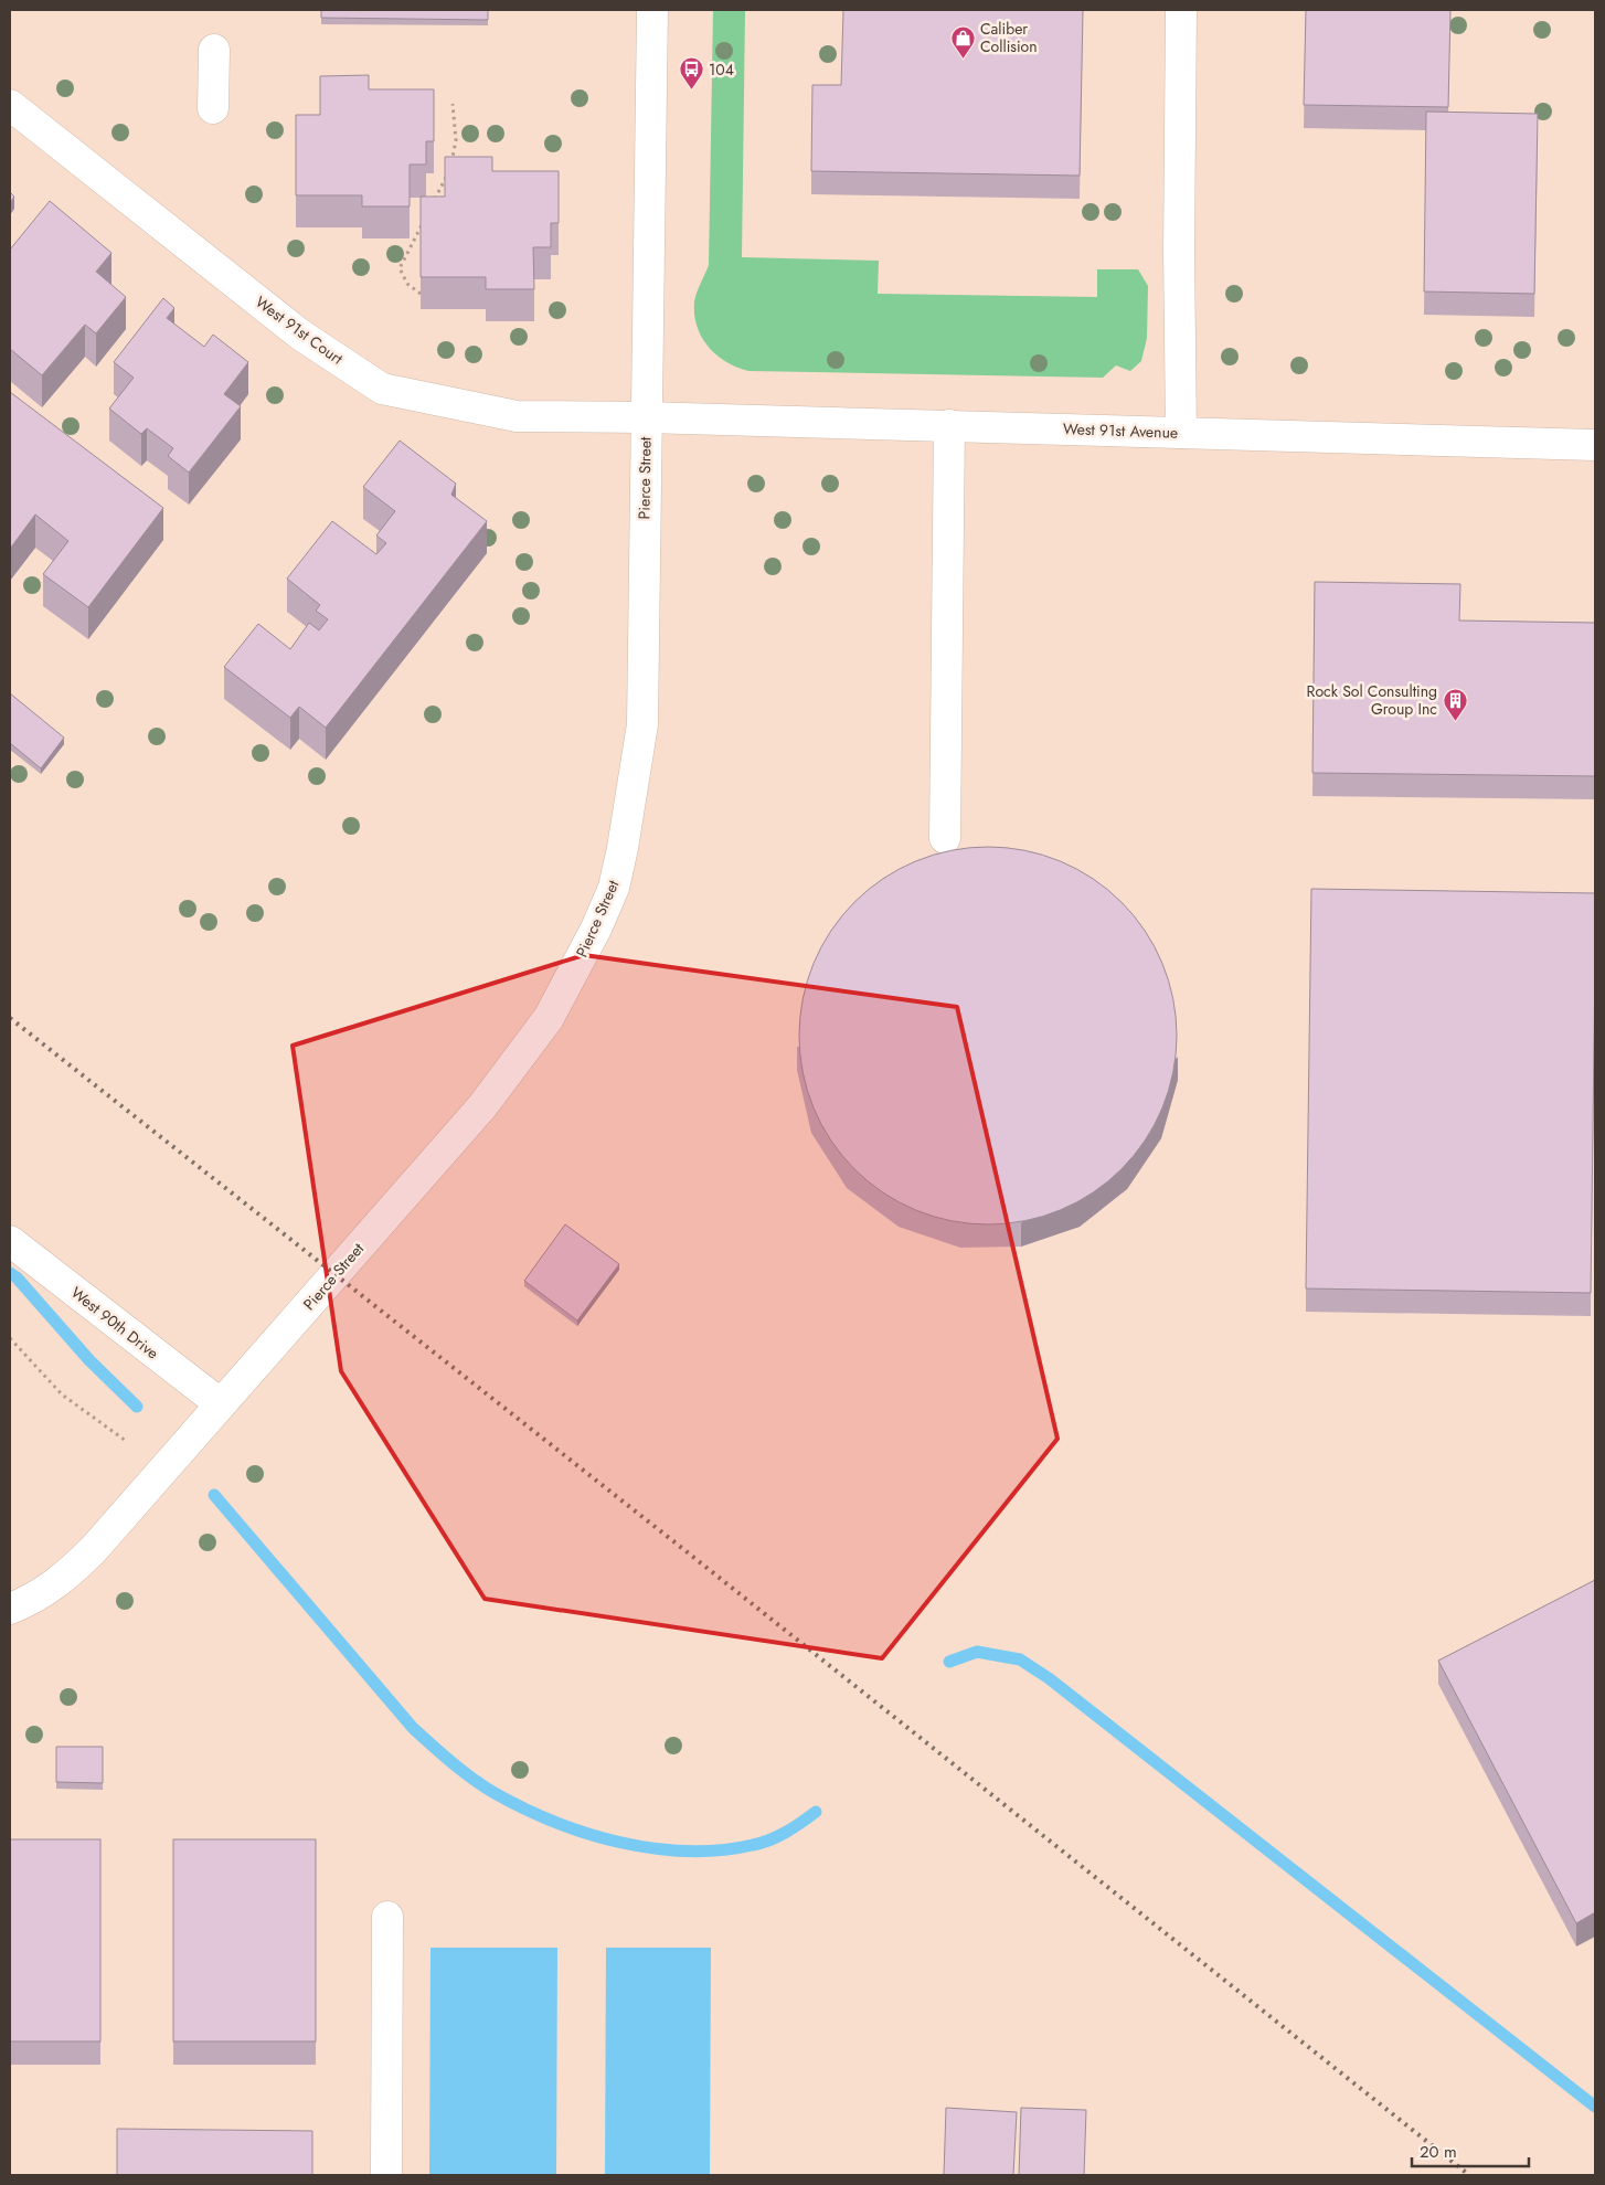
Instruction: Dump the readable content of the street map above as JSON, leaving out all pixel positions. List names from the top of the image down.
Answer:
{
  "streets": {
    "street": [
      "West 91st Court",
      "West 91st Avenue",
      "Pierce Street",
      "West 90th Drive"
    ]
  },
  "crossings": [
    ["West 91st Court", "West 91st Avenue"],
    ["West 91st Court", "Pierce Street"],
    ["West 91st Avenue", "Pierce Street"],
    ["Pierce Street", "West 90th Drive"]
  ],
  "places": {
    "shop": ["Caliber Collision"],
    "bus stop": ["104"],
    "building": ["Rock Sol Consulting Group Inc"]
  },
  "scale_bar": "20 m"
}
